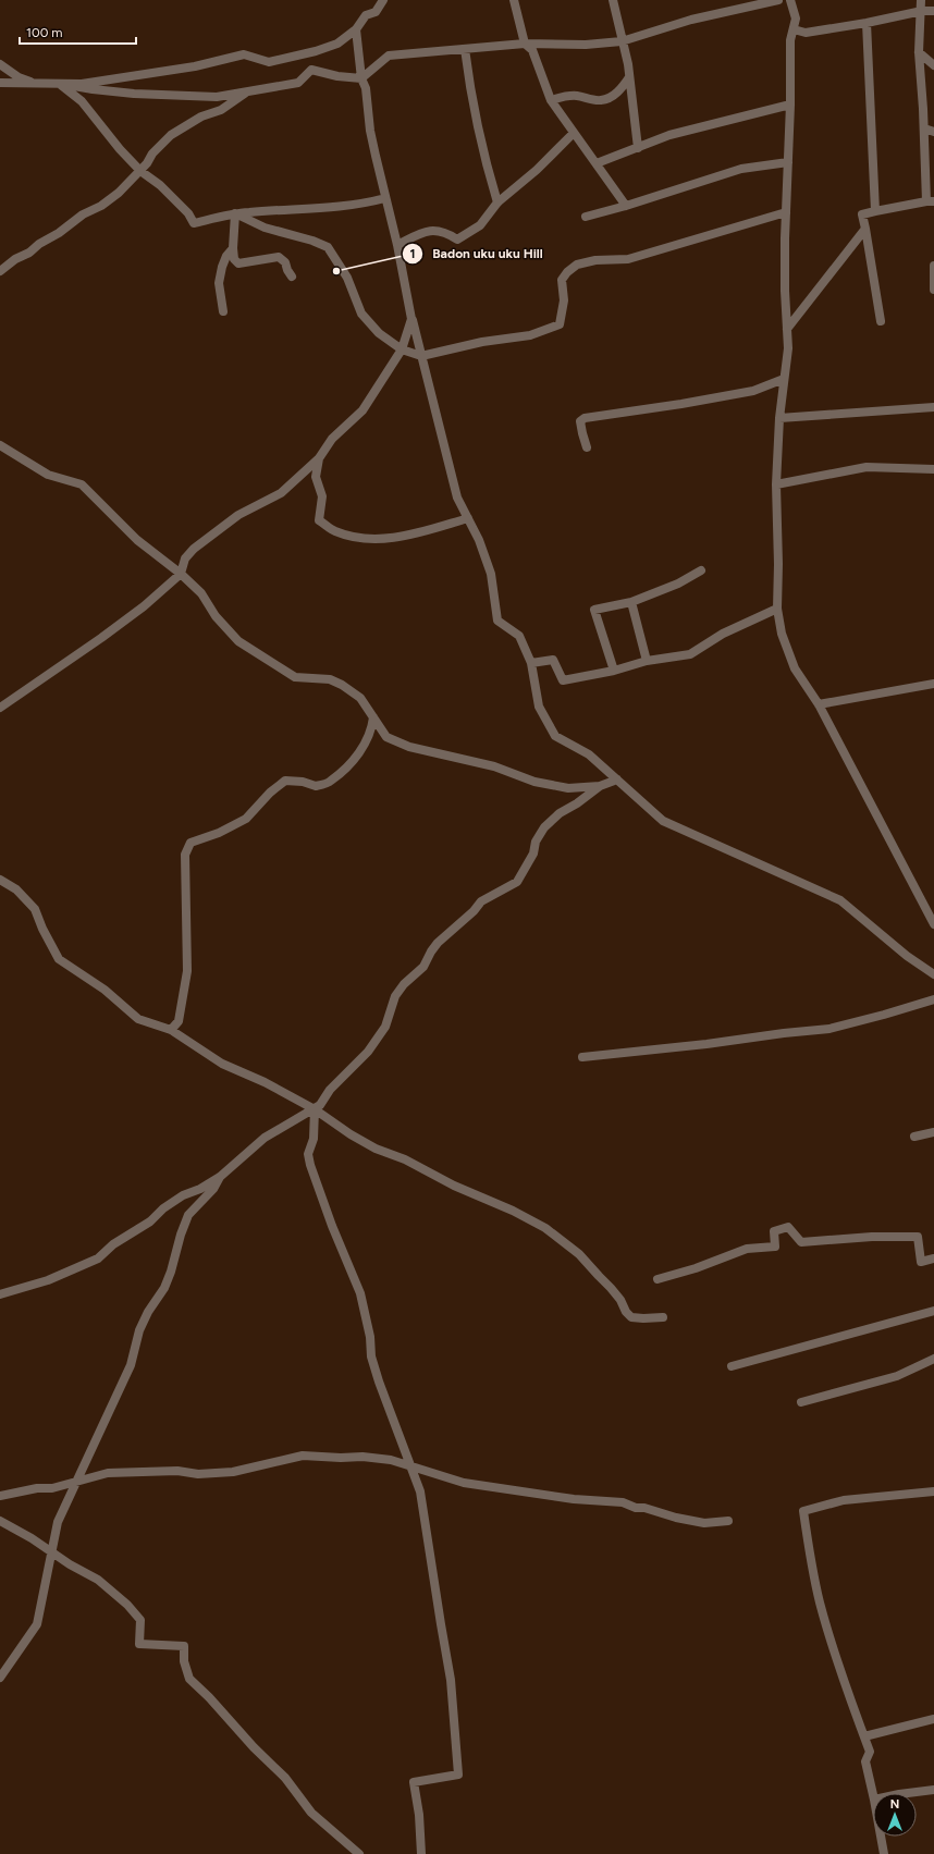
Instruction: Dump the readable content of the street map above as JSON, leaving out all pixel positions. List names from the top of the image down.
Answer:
{
  "places": ["Badon uku uku Hill"],
  "scale_bar": "100 m",
  "north": "top"
}
